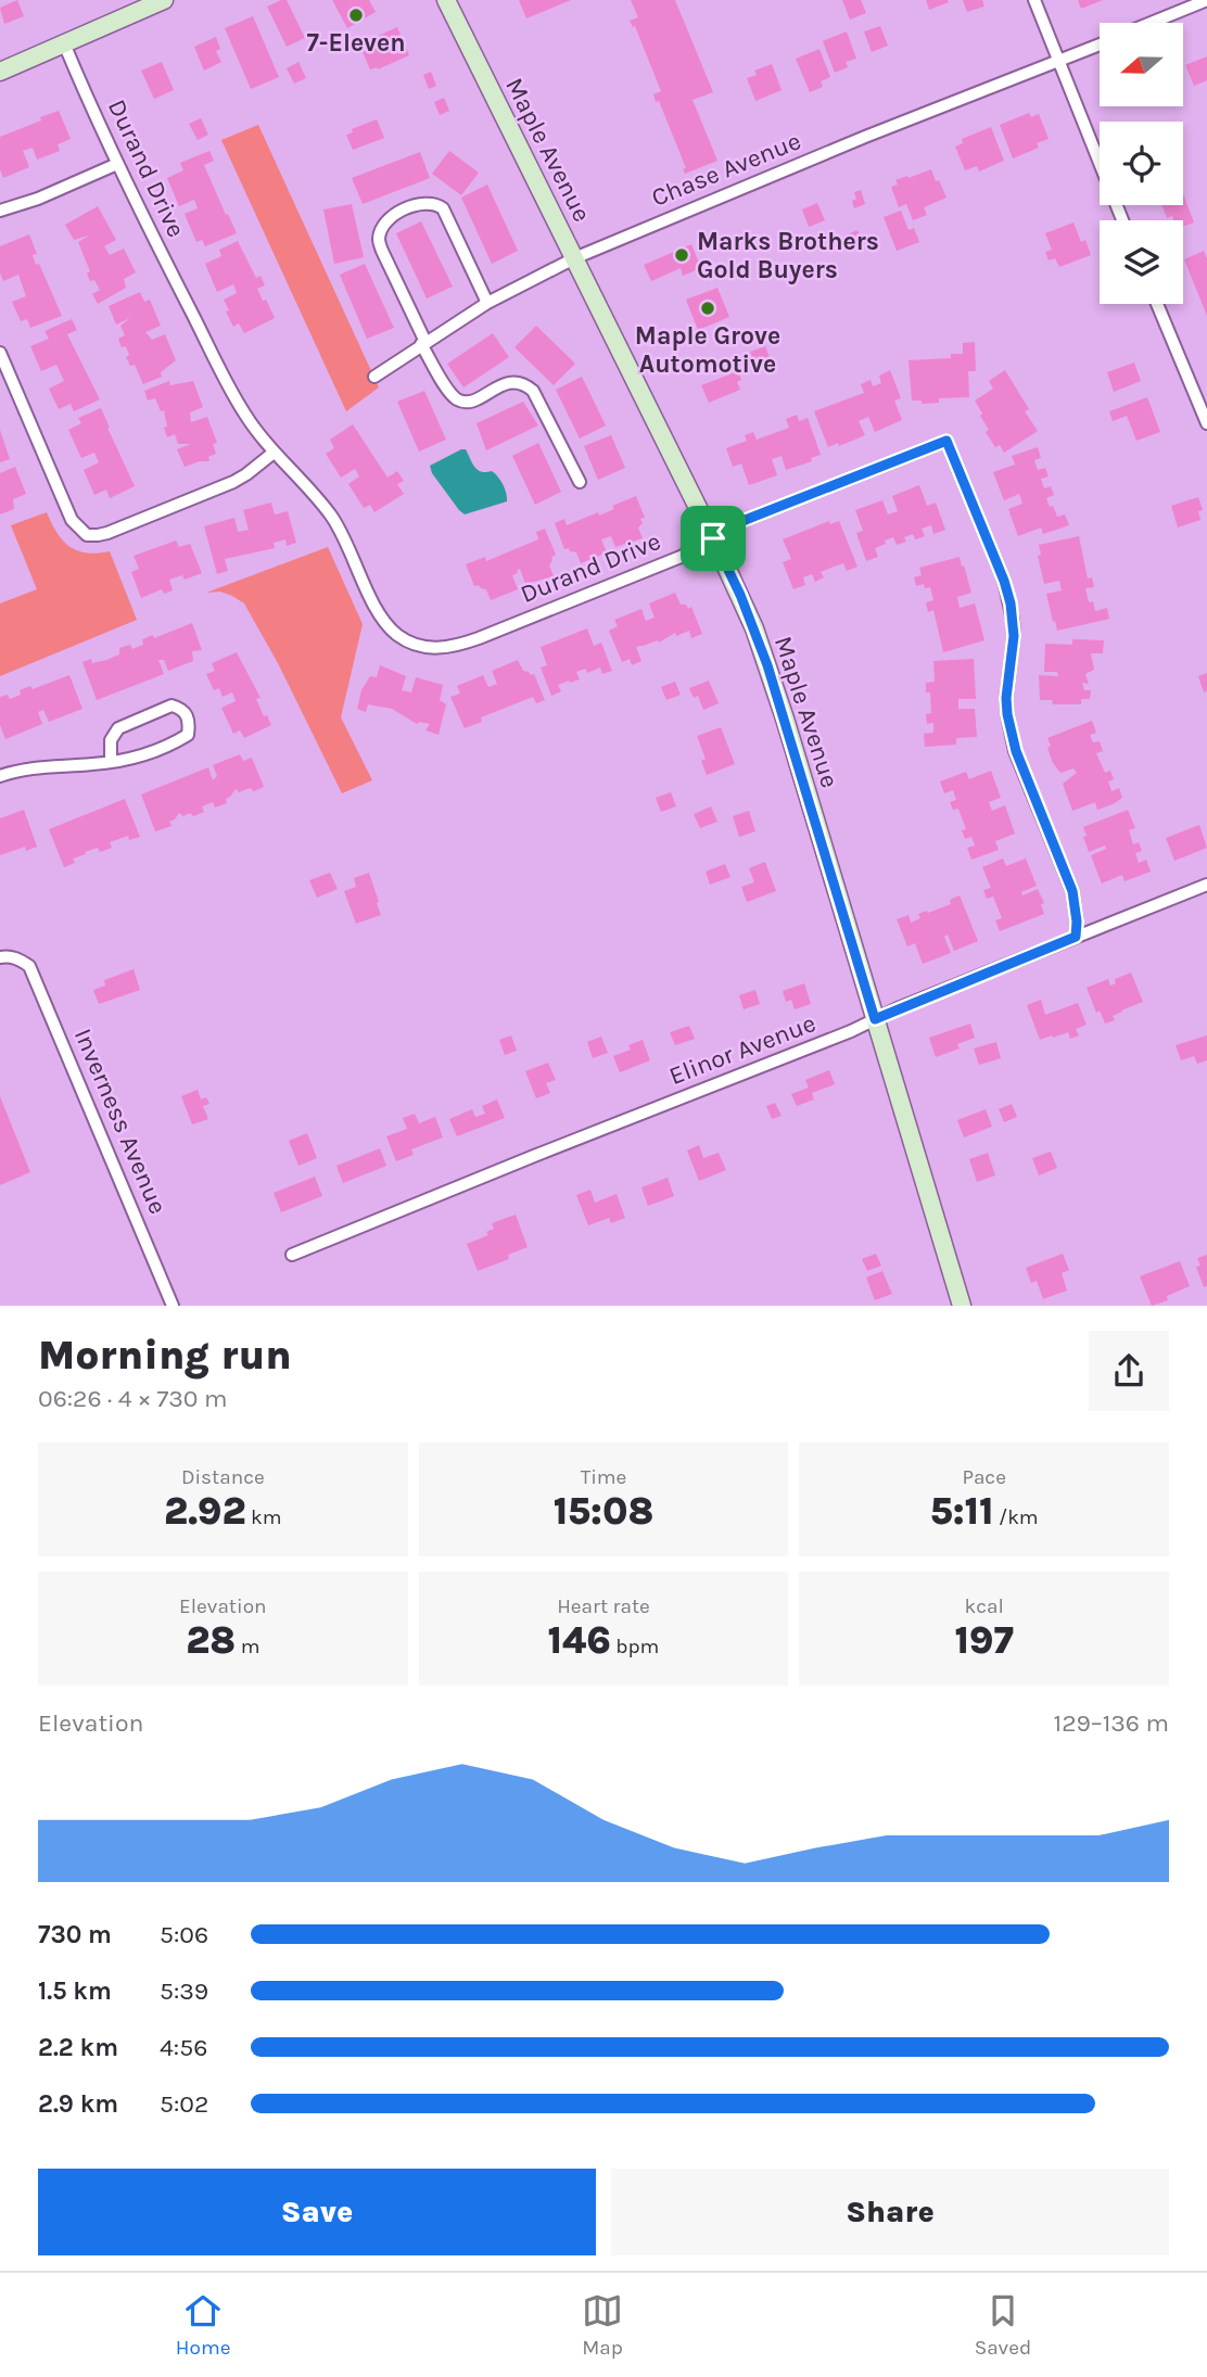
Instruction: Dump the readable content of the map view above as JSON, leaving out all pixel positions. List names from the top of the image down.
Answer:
{
  "streets": {
    "main road": ["Maple Avenue"],
    "street": [
      "Durand Drive",
      "Chase Avenue",
      "Elinor Avenue",
      "Inverness Avenue"
    ]
  },
  "crossings": [
    ["Maple Avenue", "Durand Drive"],
    ["Maple Avenue", "Chase Avenue"],
    ["Maple Avenue", "Elinor Avenue"],
    ["Durand Drive", "Elinor Avenue"]
  ],
  "places": ["7-Eleven", "Marks Brothers Gold Buyers", "Maple Grove Automotive"],
  "north": "left",
  "page": {
    "heading": ["Morning run", "06:26 · 4 × 730 m"],
    "stats": [
      ["Distance", "2.92 km"],
      ["Time", "15:08"],
      ["Pace", "5:11 /km"],
      ["Elevation", "28 m"],
      ["Heart rate", "146 bpm"],
      ["kcal", "197"]
    ],
    "chart": ["Elevation", "129–136 m"],
    "list": [
      {
        "name": "730 m",
        "note": "5:06"
      },
      {
        "name": "1.5 km",
        "note": "5:39"
      },
      {
        "name": "2.2 km",
        "note": "4:56"
      },
      {
        "name": "2.9 km",
        "note": "5:02"
      }
    ],
    "buttons": ["Save", "Share"],
    "tabs": ["Home", "Map", "Saved"]
  }
}
